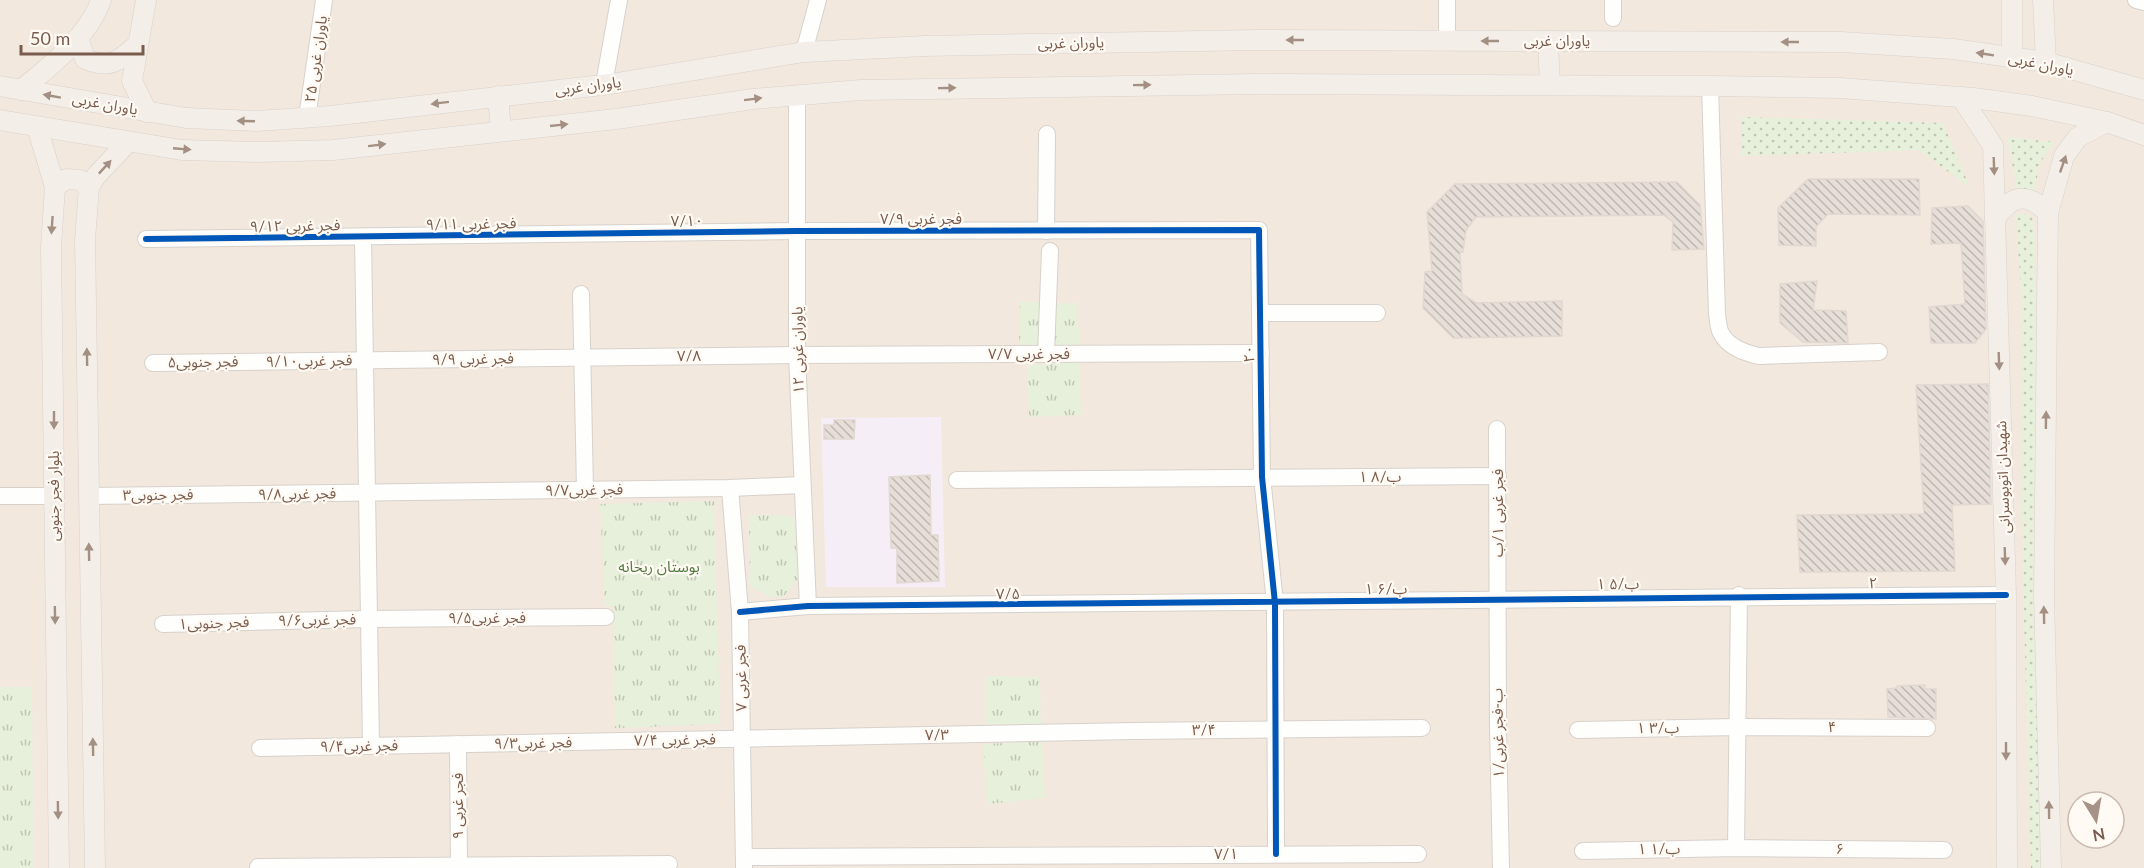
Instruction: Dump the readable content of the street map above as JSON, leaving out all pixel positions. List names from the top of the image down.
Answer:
{
  "streets": {
    "main road": ["یاوران غربی", "شهیدان اتوبوسرانی", "بلوار فجر جنوبی"],
    "street": [
      "یاوران غربی ۲۵",
      "۷/۹ فجر غربی",
      "۷/۱۰",
      "۹/۱۱ فجر غربی",
      "۹/۱۲ فجر غربی",
      "۱۲ یاوران غربی",
      "۷/۷ فجر غربی",
      "۲۰",
      "۷/۸",
      "۹/۹ فجر غربی",
      "فجر غربی۹/۱۰",
      "فجر جنوبی۵",
      "۱ ب/۸",
      "فجر غربی۹/۷",
      "فجر غربی۹/۸",
      "فجر جنوبی۳",
      "فجر غربی ۱/ب",
      "۲",
      "۱ ب/۵",
      "۱ ب/۶",
      "۷/۵",
      "فجر غربی۹/۵",
      "فجر غربی۹/۶",
      "فجر جنوبی۱",
      "۷ فجر غربی",
      "۴",
      "۱ ب/۳",
      "۳/۴",
      "۱/ب-فجر غربی",
      "۷/۳",
      "۷/۴ فجر غربی",
      "فجر غربی۹/۳",
      "فجر غربی۹/۴",
      "۹ فجر غربی",
      "۱ ب/۱",
      "۶",
      "۷/۱"
    ]
  },
  "crossings": [
    ["یاوران غربی", "یاوران غربی ۲۵"],
    ["۷/۹ فجر غربی", "۷/۱۰"],
    ["۷/۹ فجر غربی", "۱۲ یاوران غربی"],
    ["۷/۹ فجر غربی", "۲۰"],
    ["۷/۱۰", "۹/۱۱ فجر غربی"],
    ["۷/۱۰", "۱۲ یاوران غربی"],
    ["۹/۱۱ فجر غربی", "۹/۱۲ فجر غربی"],
    ["۱۲ یاوران غربی", "۷/۷ فجر غربی"],
    ["۱۲ یاوران غربی", "۷/۸"],
    ["۱۲ یاوران غربی", "فجر غربی۹/۷"],
    ["۱۲ یاوران غربی", "۷/۵"],
    ["۷/۷ فجر غربی", "۲۰"],
    ["۷/۷ فجر غربی", "۷/۸"],
    ["۲۰", "۱ ب/۸"],
    ["۲۰", "۱ ب/۶"],
    ["۲۰", "۷/۵"],
    ["۲۰", "۳/۴"],
    ["۲۰", "۷/۱"],
    ["۷/۸", "۹/۹ فجر غربی"],
    ["۹/۹ فجر غربی", "فجر غربی۹/۱۰"],
    ["فجر غربی۹/۱۰", "فجر جنوبی۵"],
    ["۱ ب/۸", "فجر غربی ۱/ب"],
    ["شهیدان اتوبوسرانی", "۲"],
    ["فجر غربی۹/۷", "فجر غربی۹/۸"],
    ["فجر غربی۹/۷", "۷ فجر غربی"],
    ["فجر غربی۹/۸", "فجر جنوبی۳"],
    ["فجر غربی ۱/ب", "۱ ب/۵"],
    ["فجر غربی ۱/ب", "۱ ب/۶"],
    ["فجر غربی ۱/ب", "۱/ب-فجر غربی"],
    ["۲", "۱ ب/۵"],
    ["۱ ب/۵", "۱ ب/۶"],
    ["۱ ب/۵", "۱/ب-فجر غربی"],
    ["۱ ب/۶", "۷/۵"],
    ["۱ ب/۶", "۱/ب-فجر غربی"],
    ["۷/۵", "۷ فجر غربی"],
    ["فجر غربی۹/۵", "فجر غربی۹/۶"],
    ["فجر غربی۹/۶", "فجر جنوبی۱"],
    ["۷ فجر غربی", "۷/۳"],
    ["۷ فجر غربی", "۷/۴ فجر غربی"],
    ["۷ فجر غربی", "۷/۱"],
    ["۴", "۱ ب/۳"],
    ["۳/۴", "۷/۳"],
    ["۷/۳", "۷/۴ فجر غربی"],
    ["۷/۴ فجر غربی", "فجر غربی۹/۳"],
    ["فجر غربی۹/۳", "فجر غربی۹/۴"],
    ["فجر غربی۹/۳", "۹ فجر غربی"],
    ["فجر غربی۹/۴", "۹ فجر غربی"],
    ["۱ ب/۱", "۶"]
  ],
  "parks": ["بوستان ریحانه"],
  "scale_bar": "50 m",
  "north": "bottom"
}
